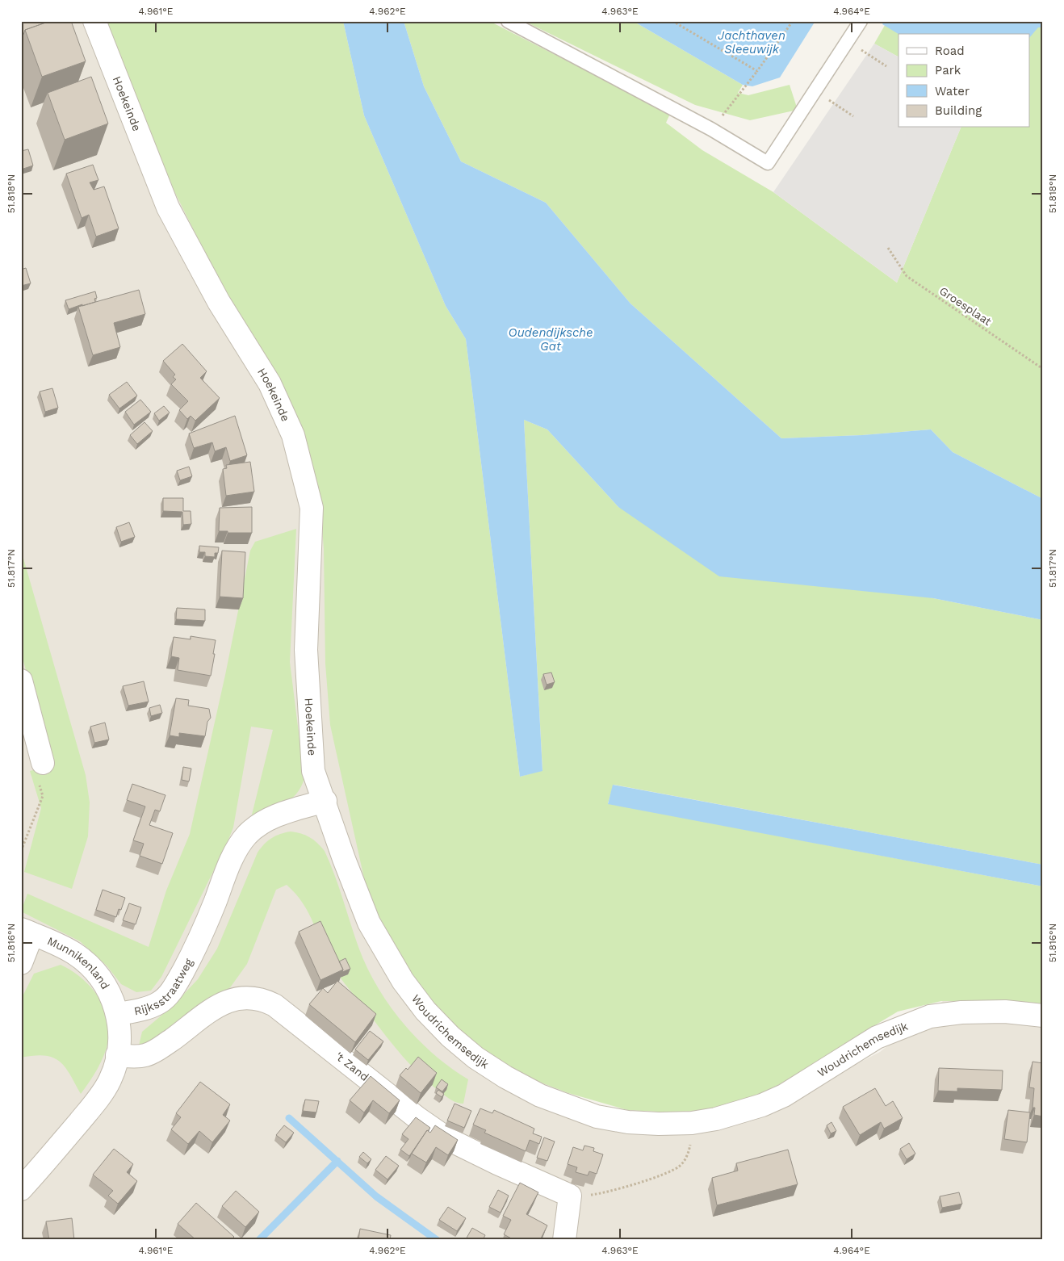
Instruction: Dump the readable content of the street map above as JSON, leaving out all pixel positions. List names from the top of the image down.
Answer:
{
  "streets": {
    "street": [
      "Hoekeinde",
      "Munnikenland",
      "Rijksstraatweg",
      "Woudrichemsedijk",
      "'t Zand"
    ],
    "path": ["Groesplaat"]
  },
  "crossings": [
    ["Hoekeinde", "Rijksstraatweg"],
    ["Hoekeinde", "Woudrichemsedijk"],
    ["Munnikenland", "Rijksstraatweg"],
    ["Rijksstraatweg", "Woudrichemsedijk"],
    ["Rijksstraatweg", "'t Zand"]
  ],
  "water": ["Jachthaven Sleeuwijk", "Oudendijksche Gat"],
  "legend": [
    "Road",
    "Park",
    "Water",
    "Building"
  ],
  "coordinates": [
    "4.961°E",
    "4.962°E",
    "4.963°E",
    "4.964°E",
    "51.818°N",
    "51.817°N",
    "51.816°N"
  ]
}
